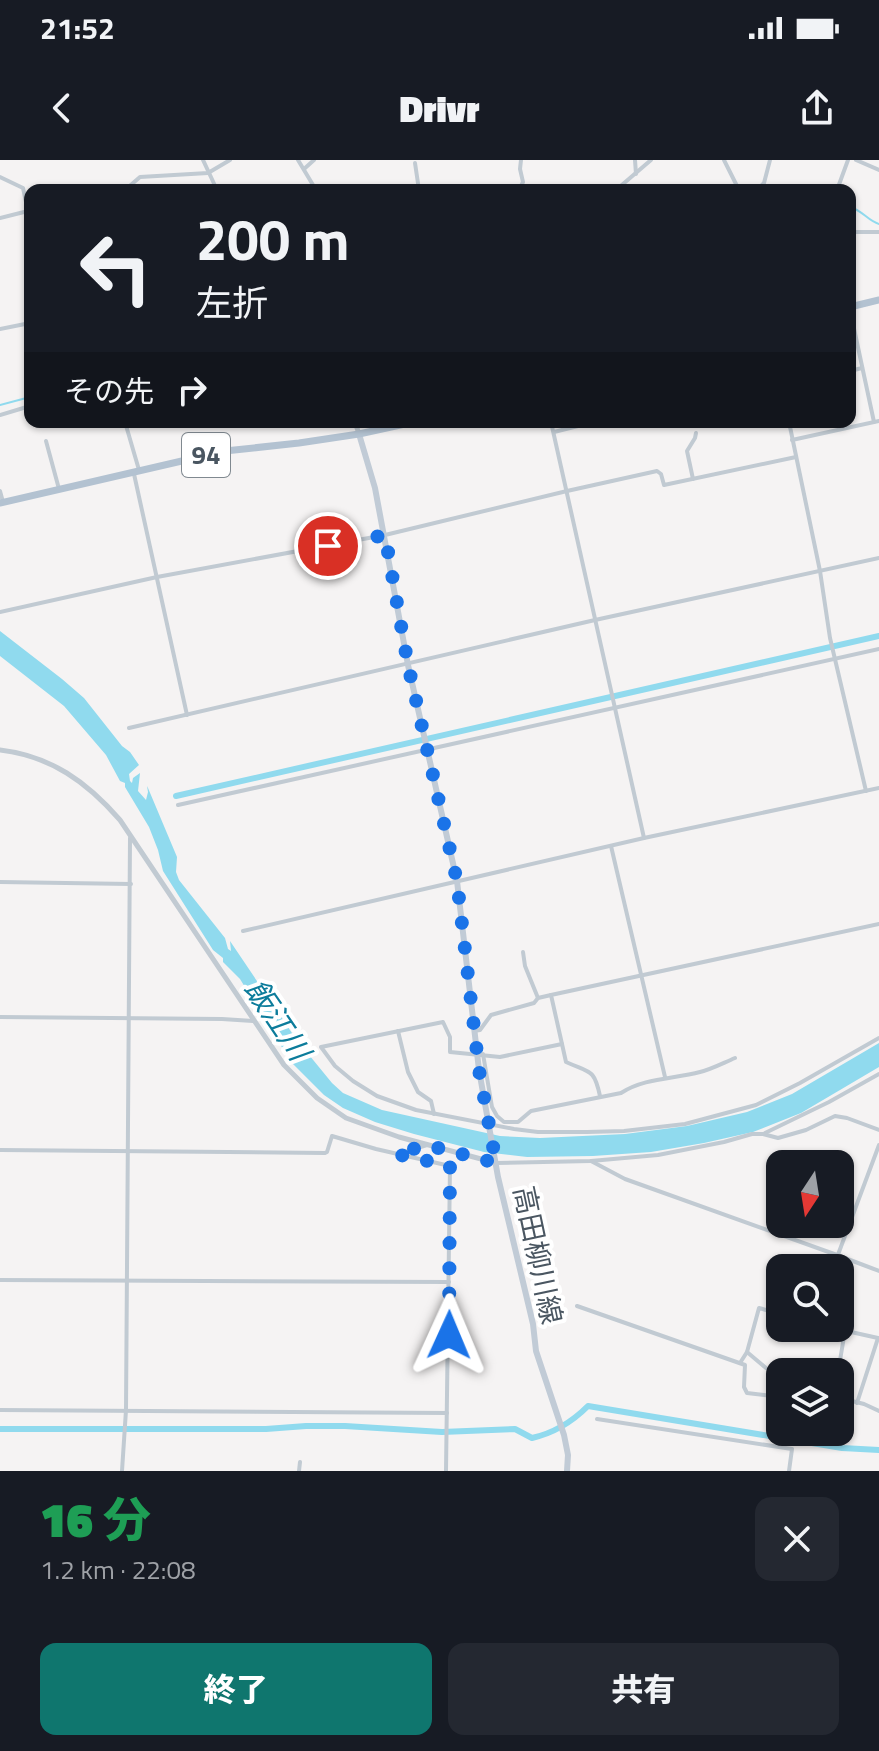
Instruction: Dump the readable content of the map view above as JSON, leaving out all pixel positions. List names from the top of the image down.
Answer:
{
  "streets": {
    "main road": ["94", "高田柳川線"]
  },
  "crossings": [
    ["94", "高田柳川線"]
  ],
  "water": ["飯江川"],
  "north": "bottom",
  "page": {
    "status": "21:52",
    "header": "Drivr",
    "turn": ["200 m", "左折"],
    "then": "その先",
    "heading": ["16 分", "1.2 km · 22:08"],
    "buttons": ["終了", "共有"]
  }
}
